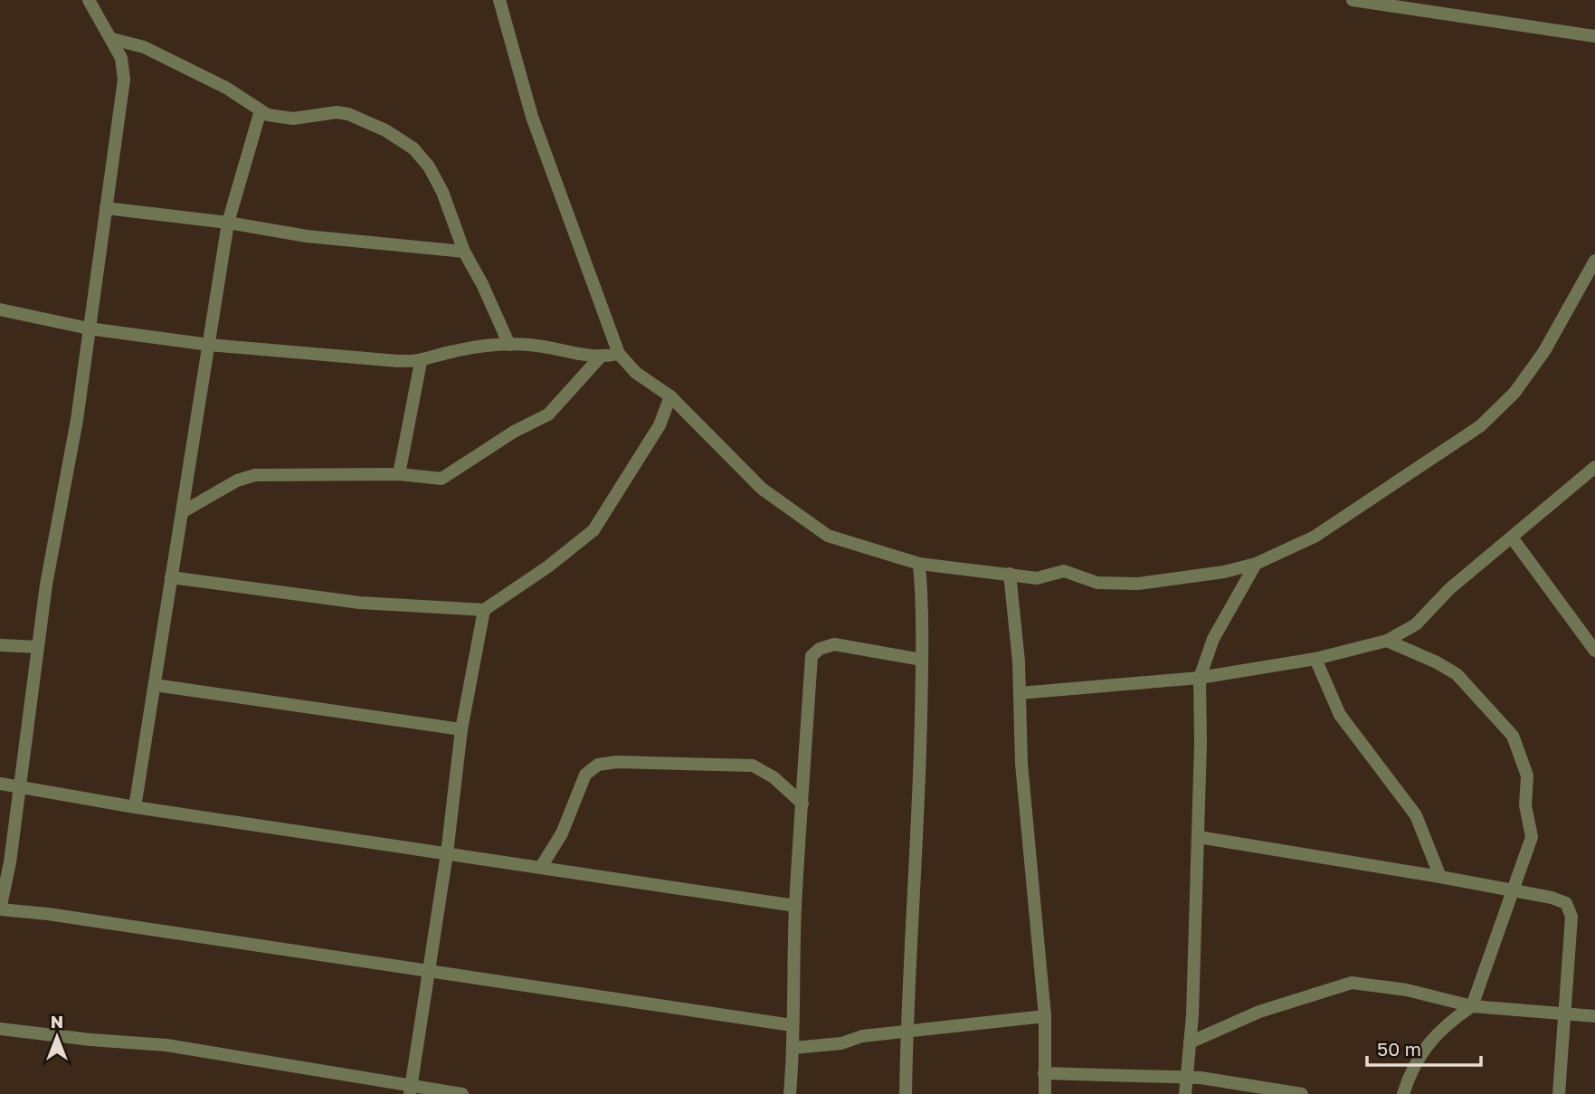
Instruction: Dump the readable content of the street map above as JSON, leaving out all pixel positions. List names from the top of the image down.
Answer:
{
  "scale_bar": "50 m",
  "north": "top"
}
